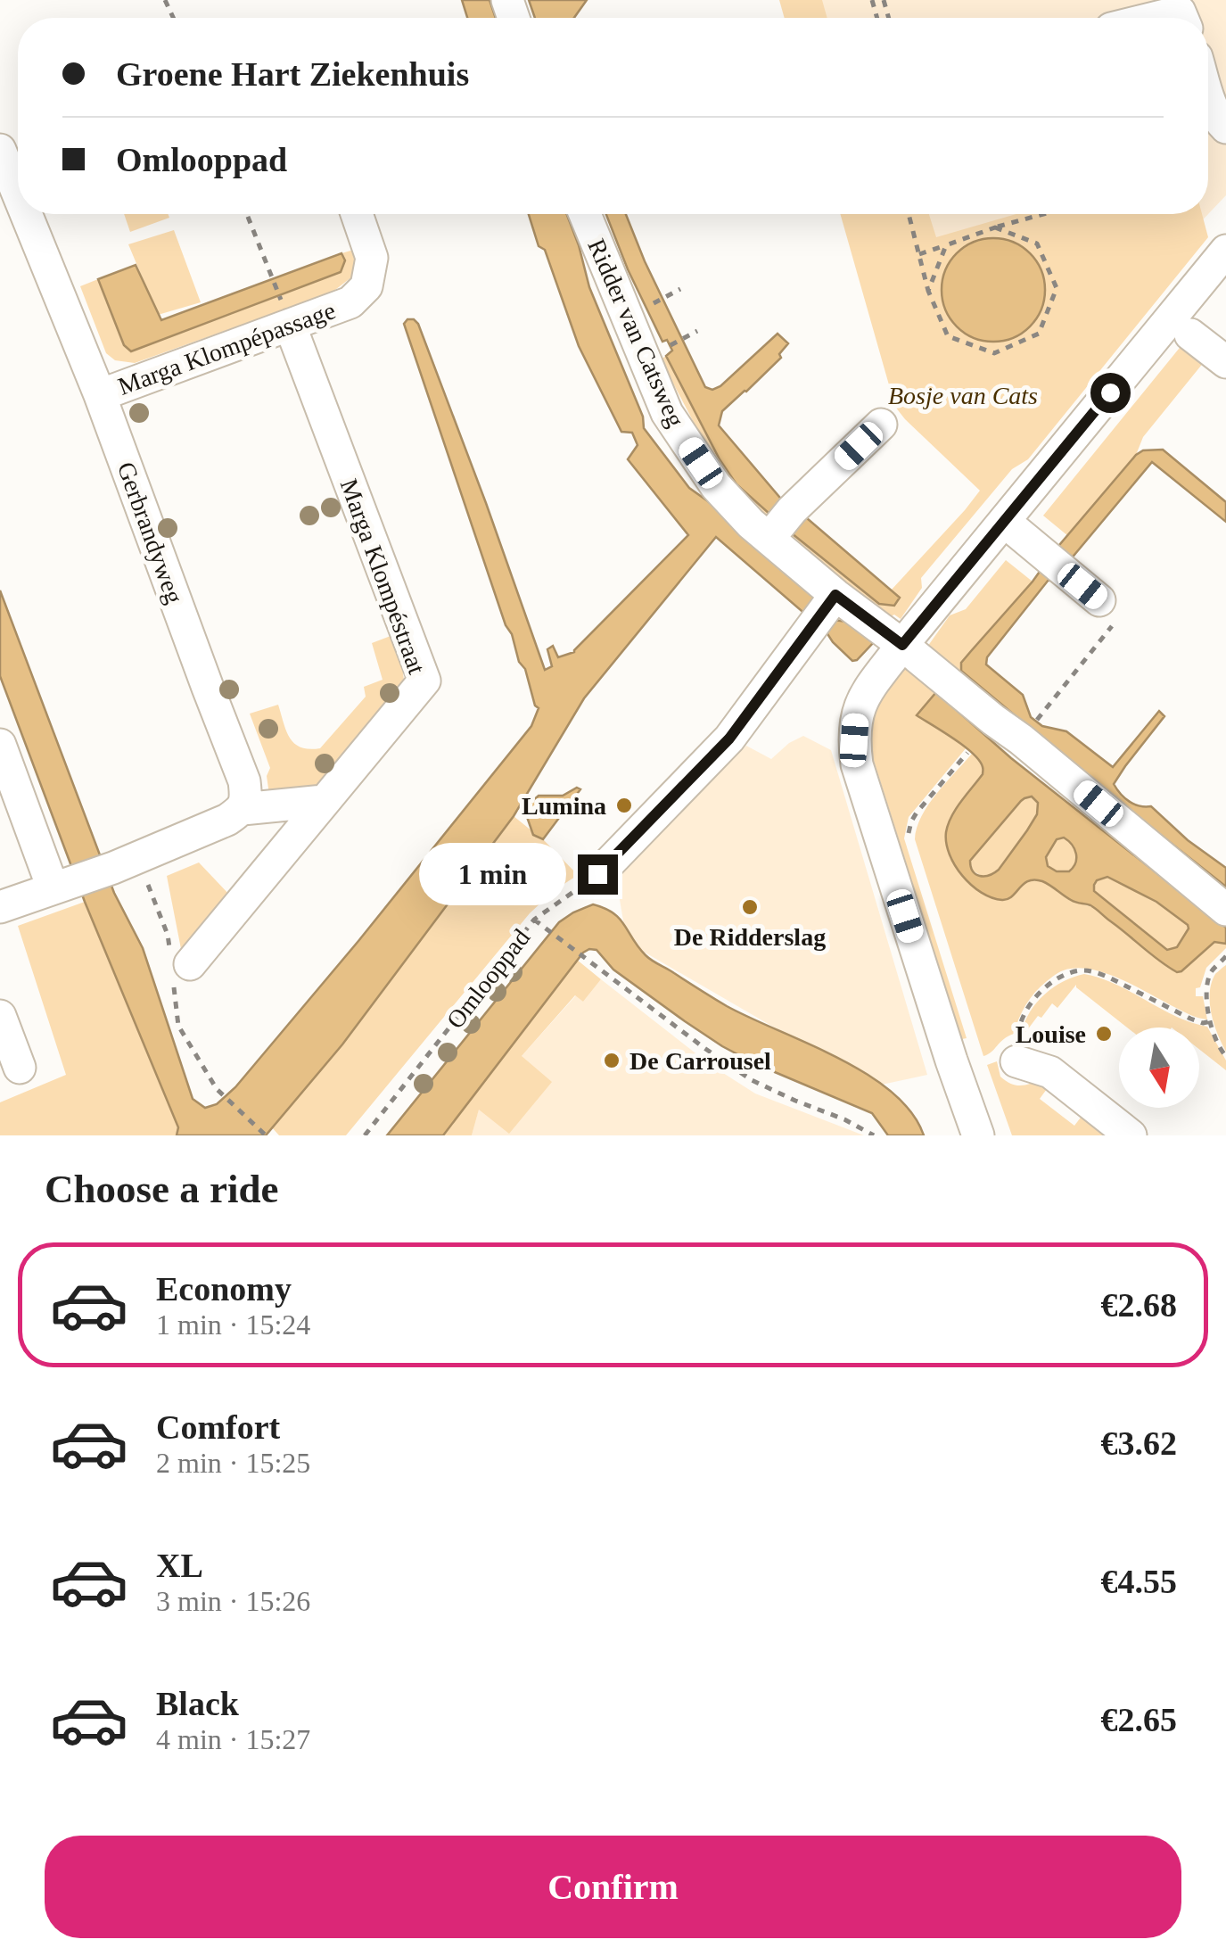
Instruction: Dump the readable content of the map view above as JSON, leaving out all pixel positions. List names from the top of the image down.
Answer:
{
  "streets": {
    "street": [
      "Ridder van Catsweg",
      "Marga Klompépassage",
      "Gerbrandyweg",
      "Marga Klompéstraat"
    ],
    "path": ["Omlooppad"]
  },
  "crossings": [
    ["Marga Klompépassage", "Gerbrandyweg"],
    ["Marga Klompépassage", "Marga Klompéstraat"]
  ],
  "parks": ["Bosje van Cats"],
  "places": [
    "Lumina",
    "De Ridderslag",
    "Louise",
    "De Carrousel"
  ],
  "north": "bottom",
  "page": {
    "banner": ["Groene Hart Ziekenhuis", "Omlooppad"],
    "bubble": "1 min",
    "heading": "Choose a ride",
    "list": [
      {
        "name": "Economy",
        "note": "1 min · 15:24",
        "value": "€2.68"
      },
      {
        "name": "Comfort",
        "note": "2 min · 15:25",
        "value": "€3.62"
      },
      {
        "name": "XL",
        "note": "3 min · 15:26",
        "value": "€4.55"
      },
      {
        "name": "Black",
        "note": "4 min · 15:27",
        "value": "€2.65"
      }
    ],
    "buttons": "Confirm"
  }
}
